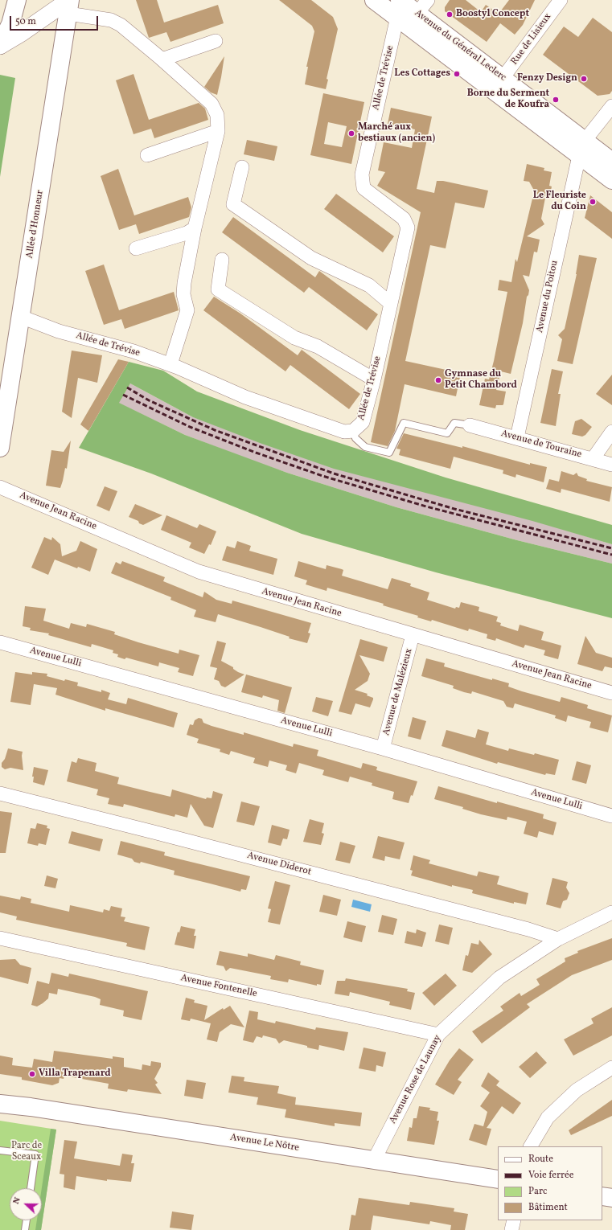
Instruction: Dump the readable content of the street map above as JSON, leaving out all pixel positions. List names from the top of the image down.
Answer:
{
  "streets": {
    "main road": ["Avenue du Général Leclerc", "Allée d'Honneur", "Avenue Le Nôtre"],
    "street": [
      "Rue de Lisieux",
      "Allée de Trévise",
      "Avenue du Poitou",
      "Avenue de Touraine",
      "Avenue Jean Racine",
      "Avenue Lulli",
      "Avenue de Malézieux",
      "Avenue Diderot",
      "Avenue Fontenelle",
      "Avenue Rose de Launay"
    ]
  },
  "crossings": [
    ["Rue de Lisieux", "Avenue du Général Leclerc"],
    ["Avenue du Général Leclerc", "Allée de Trévise"],
    ["Avenue du Général Leclerc", "Avenue du Poitou"],
    ["Allée de Trévise", "Allée d'Honneur"],
    ["Avenue du Poitou", "Avenue de Touraine"],
    ["Avenue Jean Racine", "Avenue de Malézieux"],
    ["Avenue Lulli", "Avenue de Malézieux"],
    ["Avenue Diderot", "Avenue Rose de Launay"],
    ["Avenue Fontenelle", "Avenue Rose de Launay"],
    ["Avenue Rose de Launay", "Avenue Le Nôtre"]
  ],
  "parks": ["Parc de Sceaux"],
  "places": [
    "Boostyl Concept",
    "Les Cottages",
    "Fenzy Design",
    "Borne du Serment de Koufra",
    "Marché aux bestiaux (ancien)",
    "Le Fleuriste du Coin",
    "Gymnase du Petit Chambord",
    "Villa Trapenard"
  ],
  "legend": [
    "Route",
    "Voie ferrée",
    "Parc",
    "Bâtiment"
  ],
  "scale_bar": "50 m",
  "north": "left"
}
